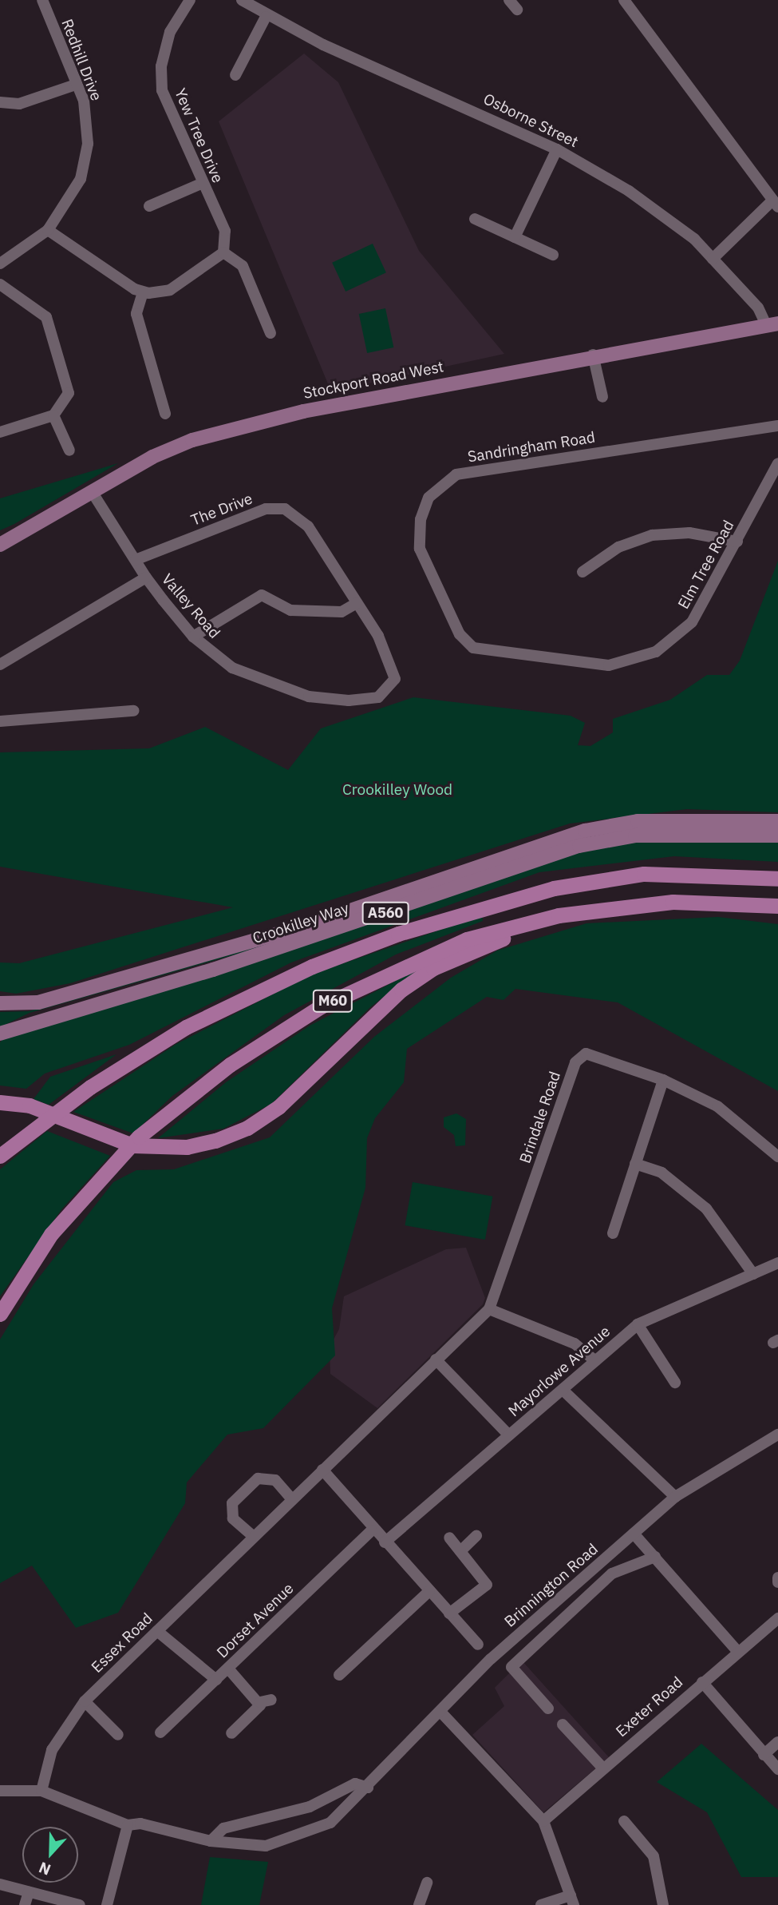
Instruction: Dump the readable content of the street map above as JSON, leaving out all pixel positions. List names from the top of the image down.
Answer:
{
  "streets": {
    "highway": ["M60"],
    "main road": ["Stockport Road West", "A560", "Crookilley Way"],
    "street": [
      "Redhill Drive",
      "Osborne Street",
      "Yew Tree Drive",
      "Sandringham Road",
      "The Drive",
      "Elm Tree Road",
      "Valley Road",
      "Brindale Road",
      "Mayorlowe Avenue",
      "Brinnington Road",
      "Dorset Avenue",
      "Essex Road",
      "Exeter Road"
    ]
  },
  "crossings": [
    ["Osborne Street", "Stockport Road West"],
    ["Sandringham Road", "Elm Tree Road"],
    ["The Drive", "Valley Road"],
    ["Brindale Road", "Essex Road"],
    ["Brinnington Road", "Essex Road"]
  ],
  "parks": ["Crookilley Wood"],
  "north": "bottom"
}
